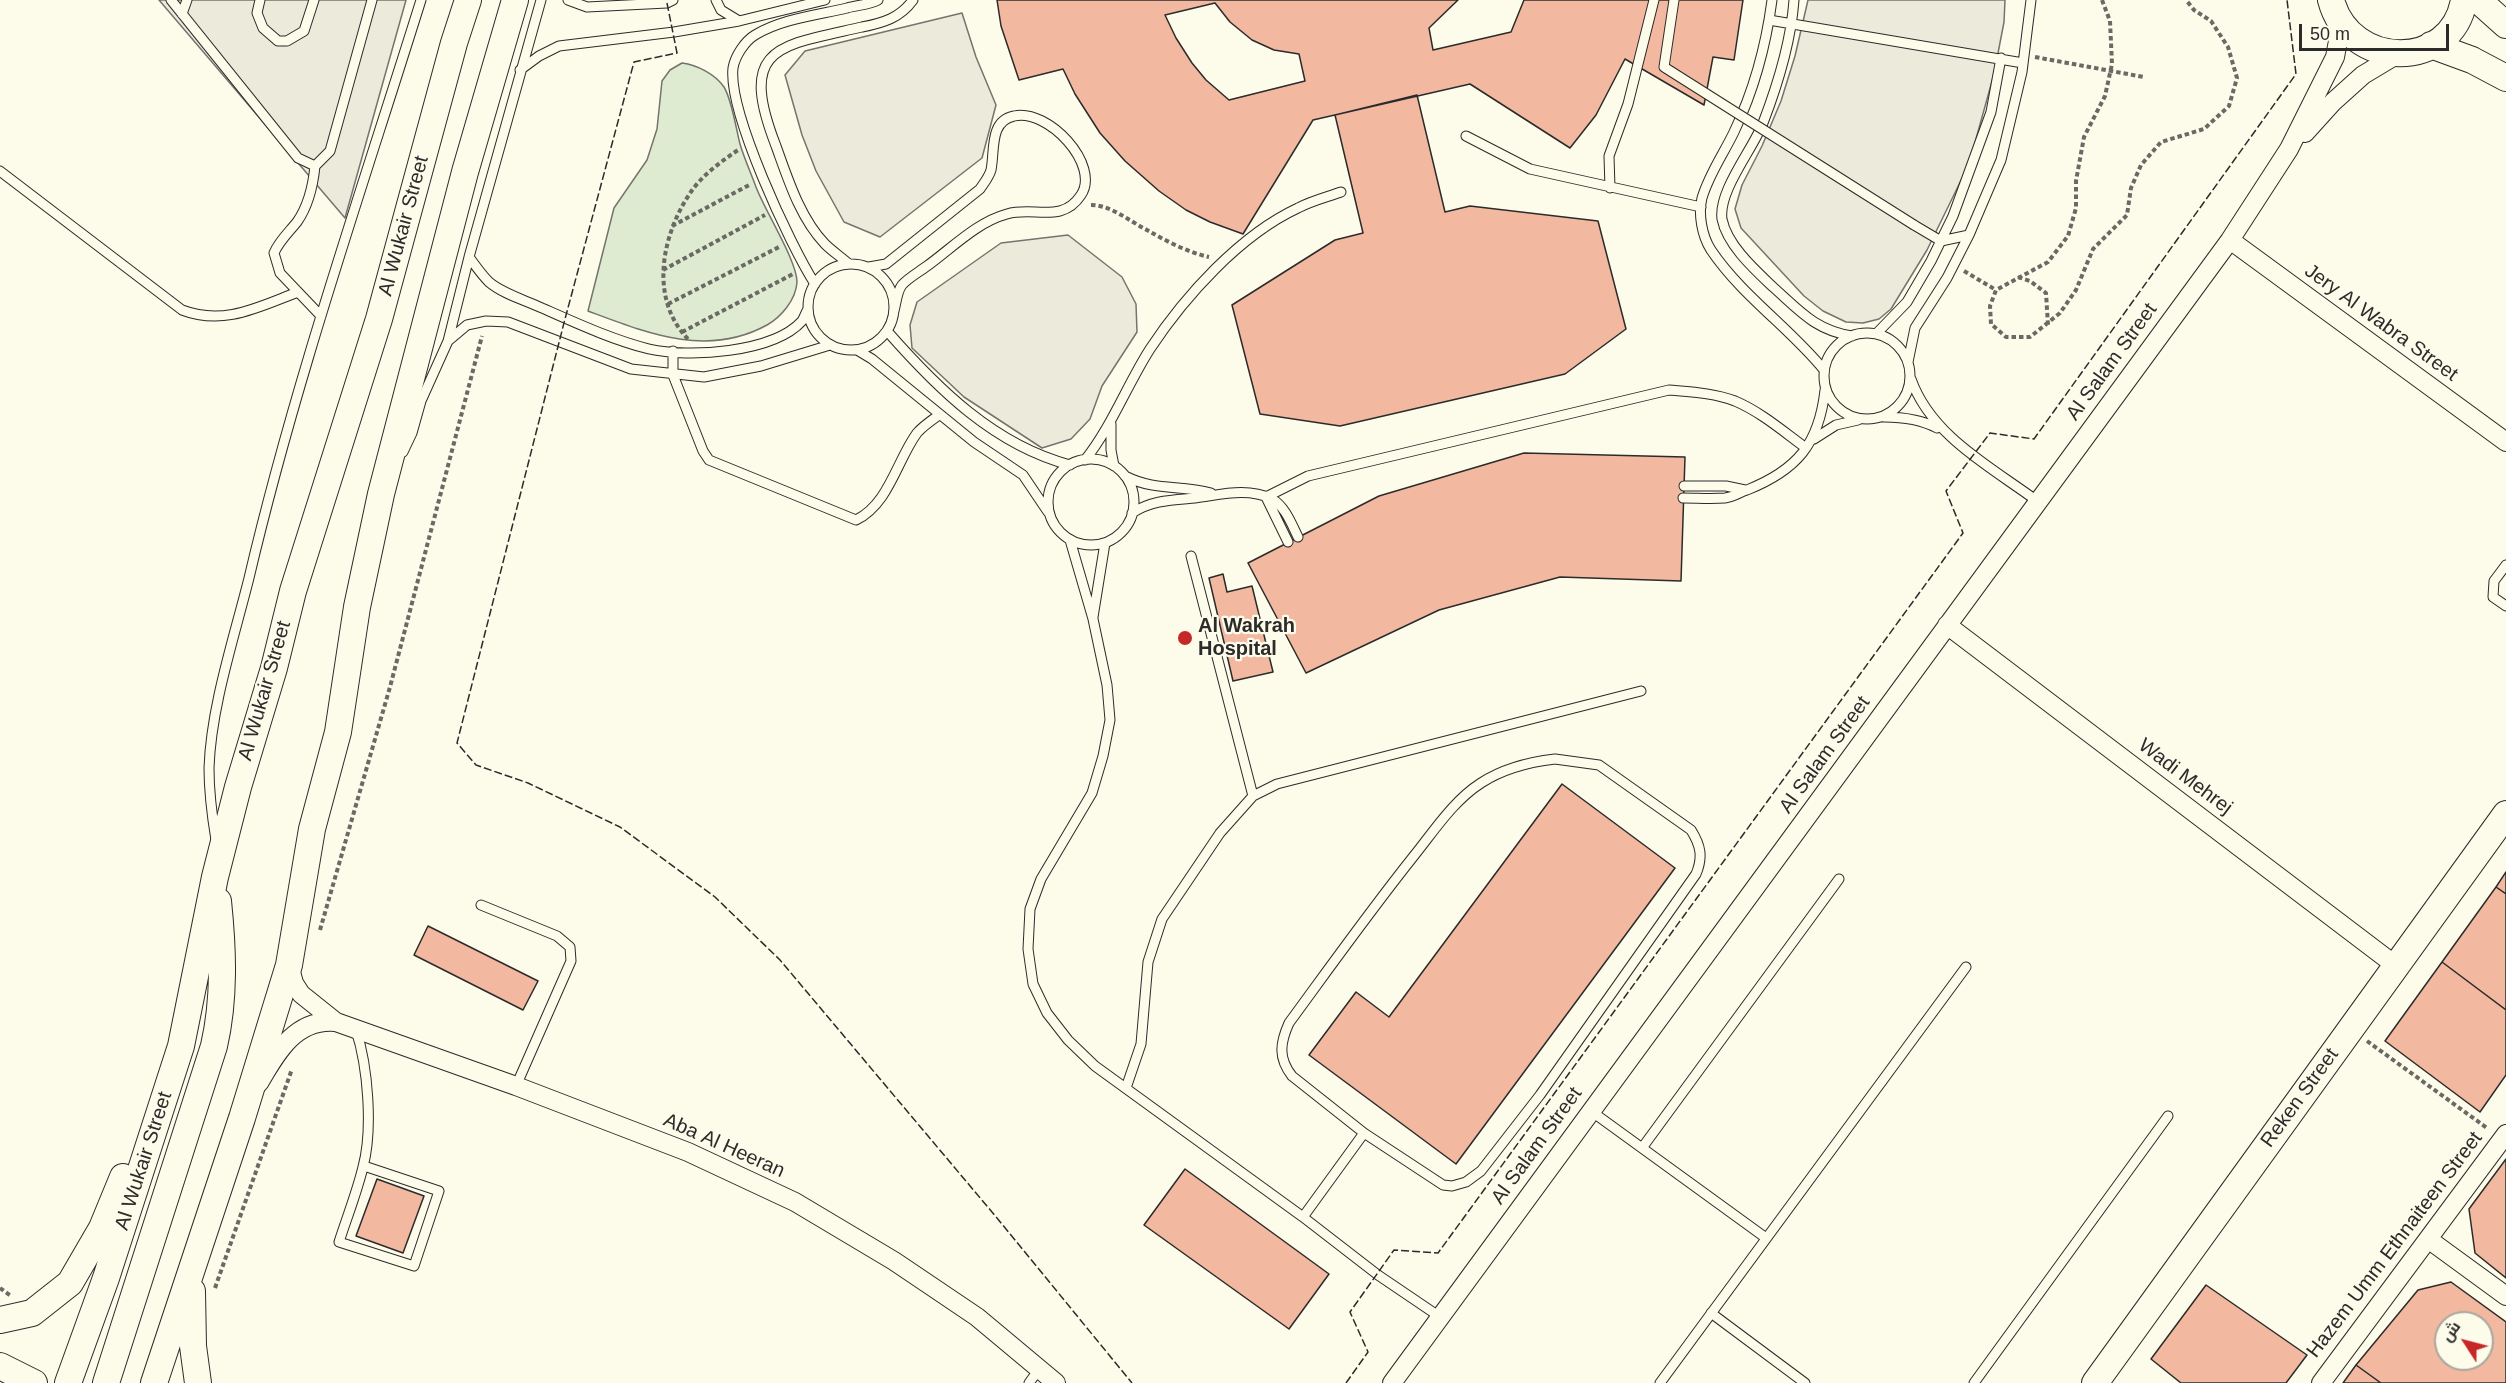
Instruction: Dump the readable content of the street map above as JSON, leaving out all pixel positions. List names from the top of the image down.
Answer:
{
  "streets": {
    "main road": ["Al Wukair Street", "Reken Street"],
    "street": [
      "Jery Al Wabra Street",
      "Al Salam Street",
      "Wadi Mehrej",
      "Aba Al Heeran",
      "Hazem Umm Ethnaiteen Street"
    ]
  },
  "crossings": [
    ["Jery Al Wabra Street", "Al Salam Street"],
    ["Al Salam Street", "Wadi Mehrej"],
    ["Wadi Mehrej", "Reken Street"]
  ],
  "places": ["Al Wakrah Hospital"],
  "scale_bar": "50 m",
  "north": "top left"
}
